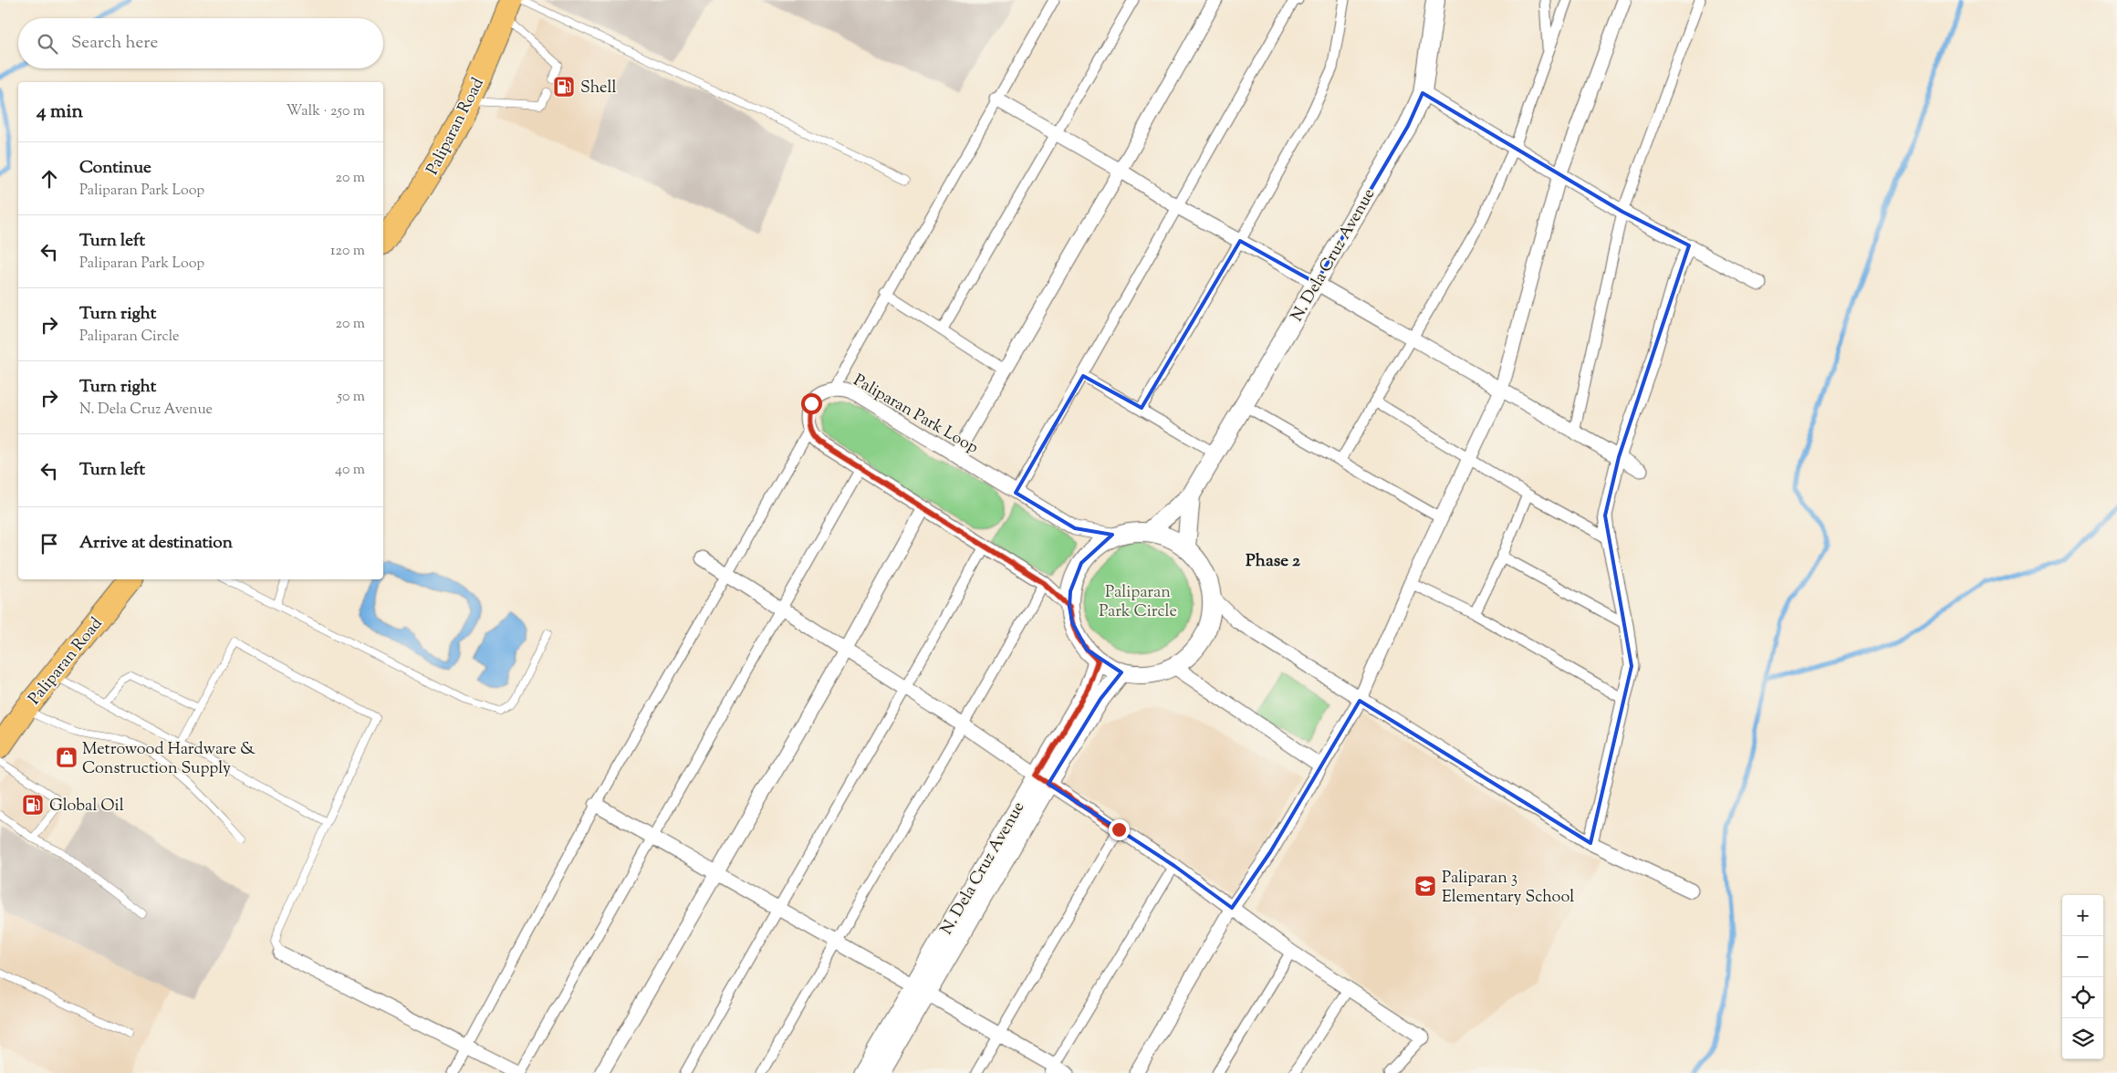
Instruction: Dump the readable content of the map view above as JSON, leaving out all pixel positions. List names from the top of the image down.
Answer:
{
  "streets": {
    "main road": ["Paliparan Road"],
    "street": ["N. Dela Cruz Avenue", "Paliparan Park Loop"]
  },
  "crossings": [
    ["N. Dela Cruz Avenue", "Paliparan Park Loop"]
  ],
  "districts": ["Phase 2"],
  "parks": ["Paliparan Park Circle"],
  "places": {
    "fuel station": ["Shell", "Global Oil"],
    "shop": ["Metrowood Hardware & Construction Supply"],
    "school or university": ["Paliparan 3 Elementary School"]
  },
  "page": {
    "search": "Search here",
    "heading": ["4 min", "Walk · 250 m"],
    "list": [
      ["Continue", "Paliparan Park Loop", "20 m"],
      ["Turn left", "Paliparan Park Loop", "120 m"],
      ["Turn right", "Paliparan Circle", "20 m"],
      ["Turn right", "N. Dela Cruz Avenue", "50 m"],
      ["Turn left", "40 m"],
      "Arrive at destination"
    ],
    "map_buttons": ["+", "−"]
  }
}
